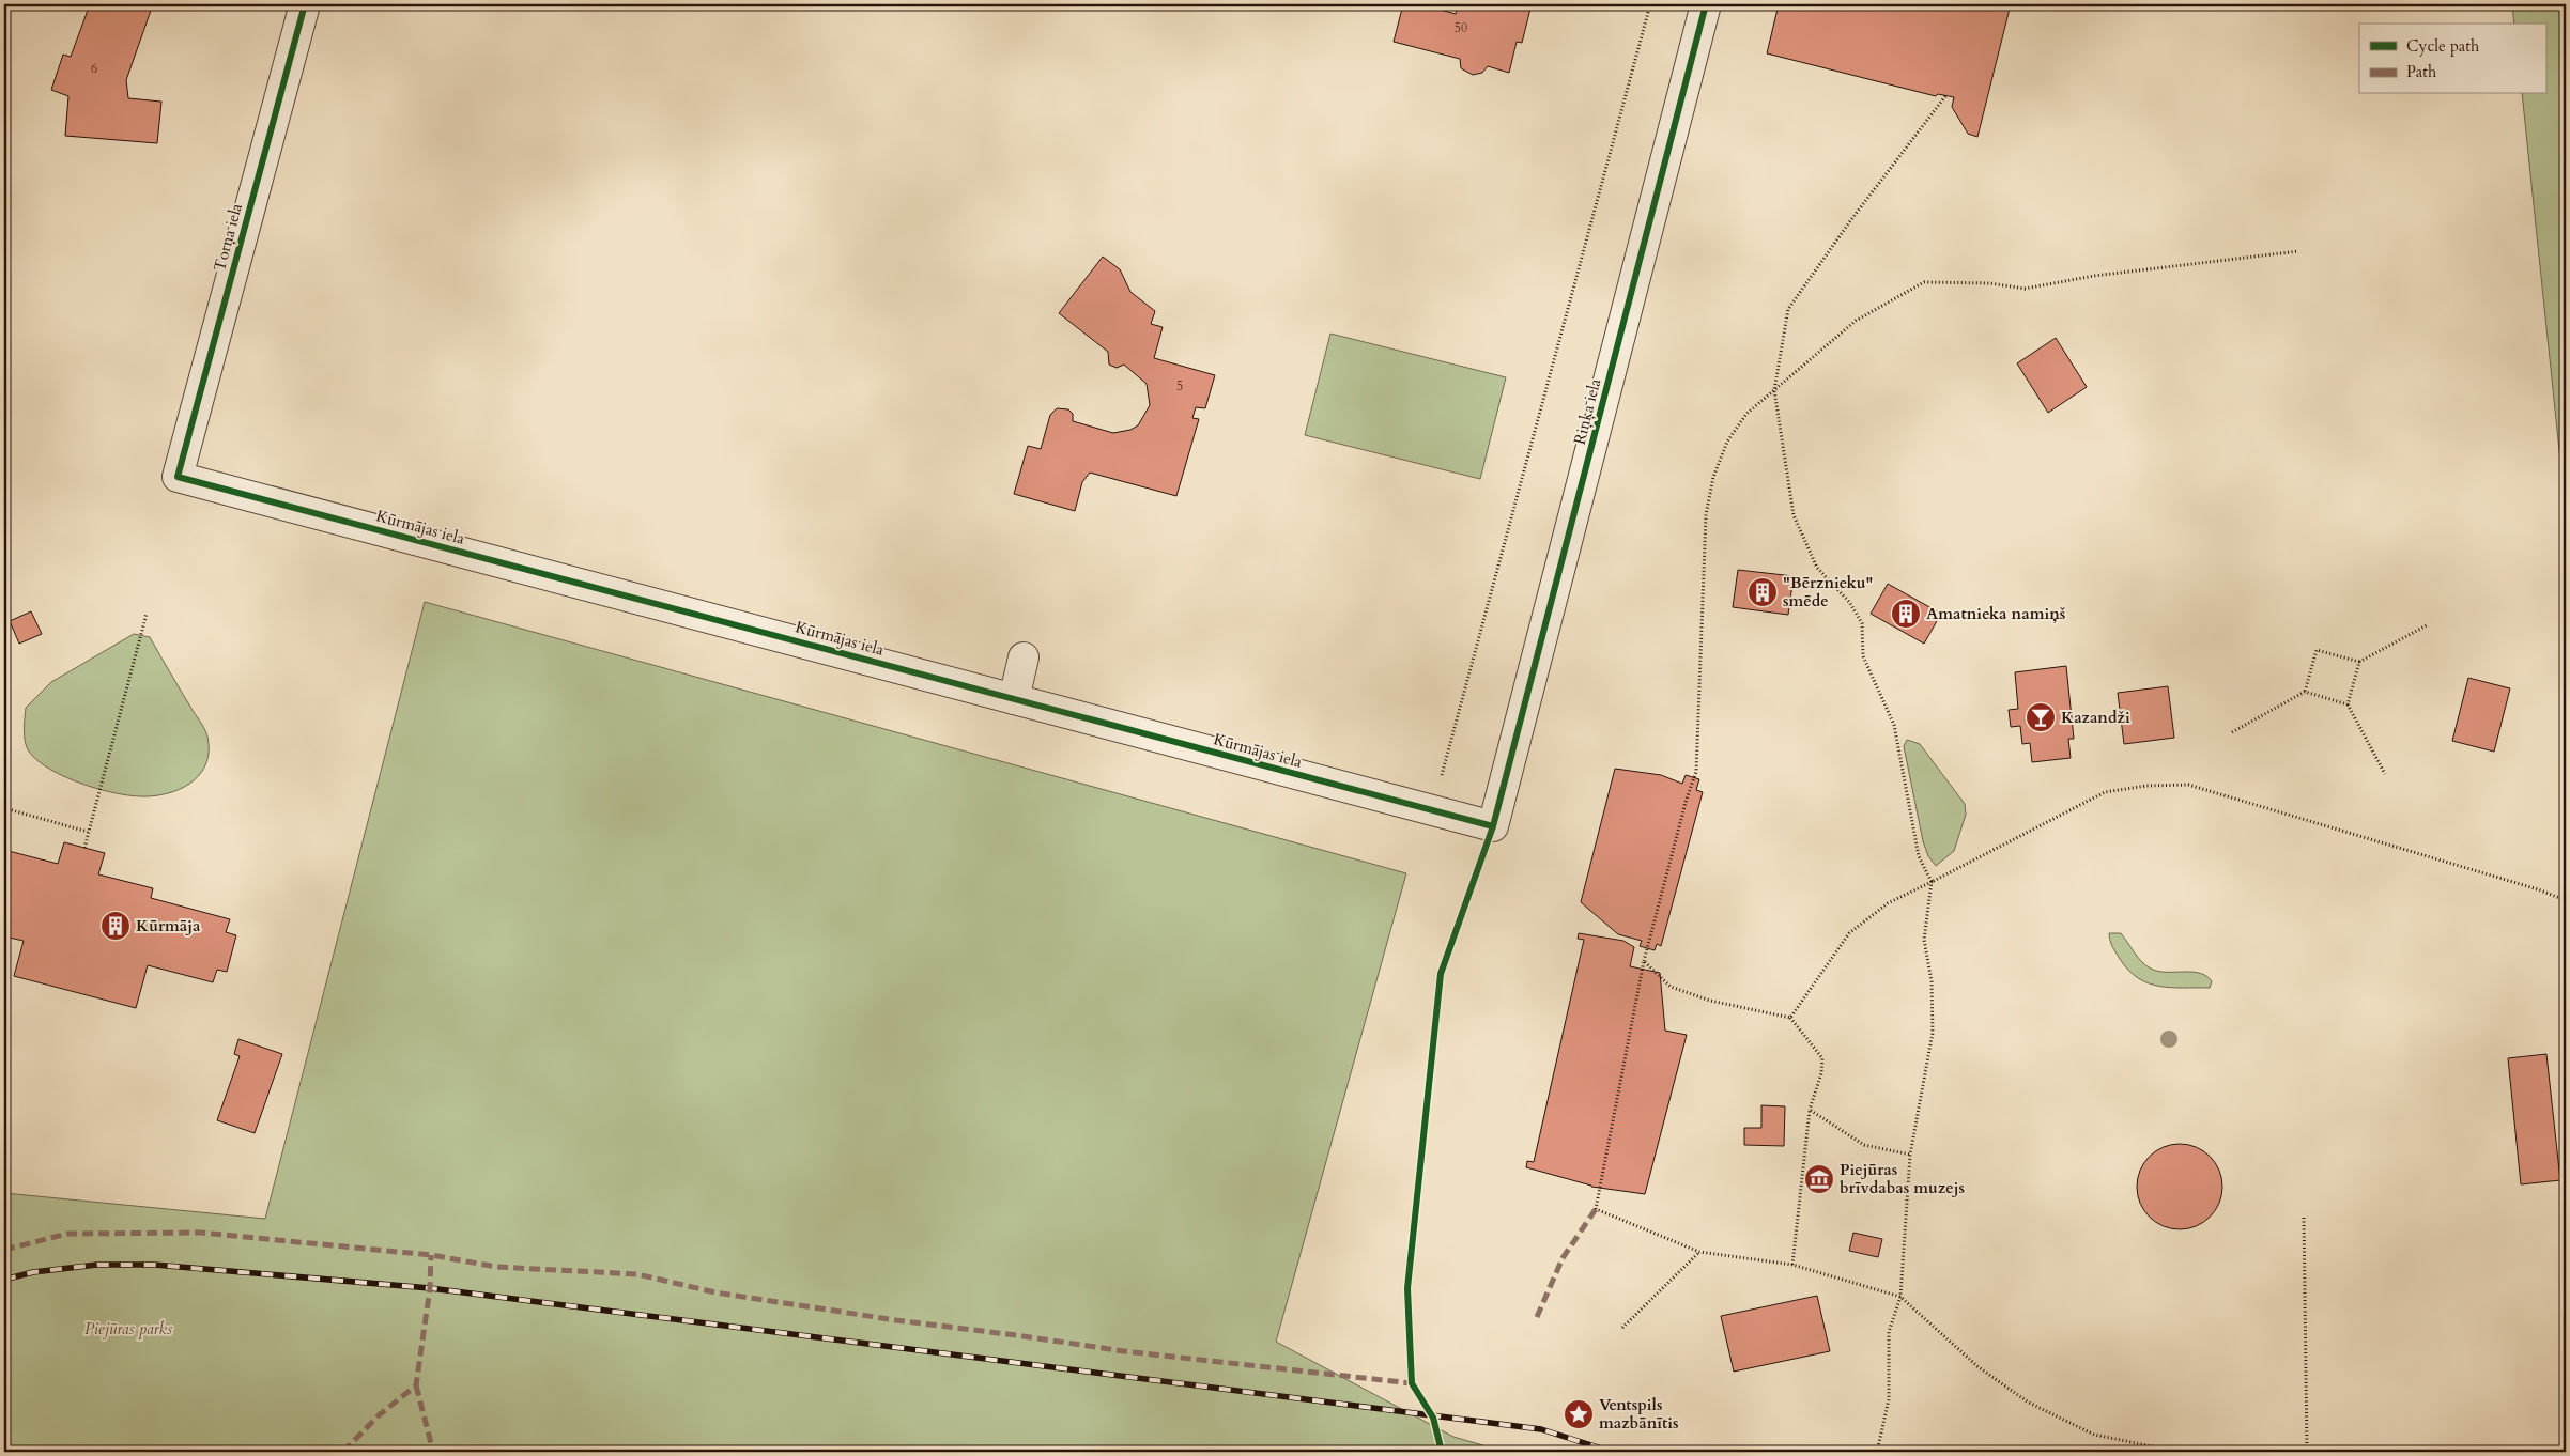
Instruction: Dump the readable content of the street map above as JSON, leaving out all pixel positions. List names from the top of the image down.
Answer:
{
  "streets": {
    "street": ["Torņa iela", "Riņķa iela", "Kūrmājas iela"]
  },
  "crossings": [
    ["Torņa iela", "Kūrmājas iela"],
    ["Riņķa iela", "Kūrmājas iela"]
  ],
  "parks": ["Piejūras parks"],
  "places": {
    "building": ["\"Bērznieku\" smēde", "Amatnieka namiņš", "Kūrmāja"],
    "bar": ["Kazandži"],
    "museum": ["Piejūras brīvdabas muzejs"],
    "place": ["Ventspils mazbānītis"]
  },
  "house_numbers": ["50", "6", "5"],
  "legend": ["Cycle path", "Path"]
}
